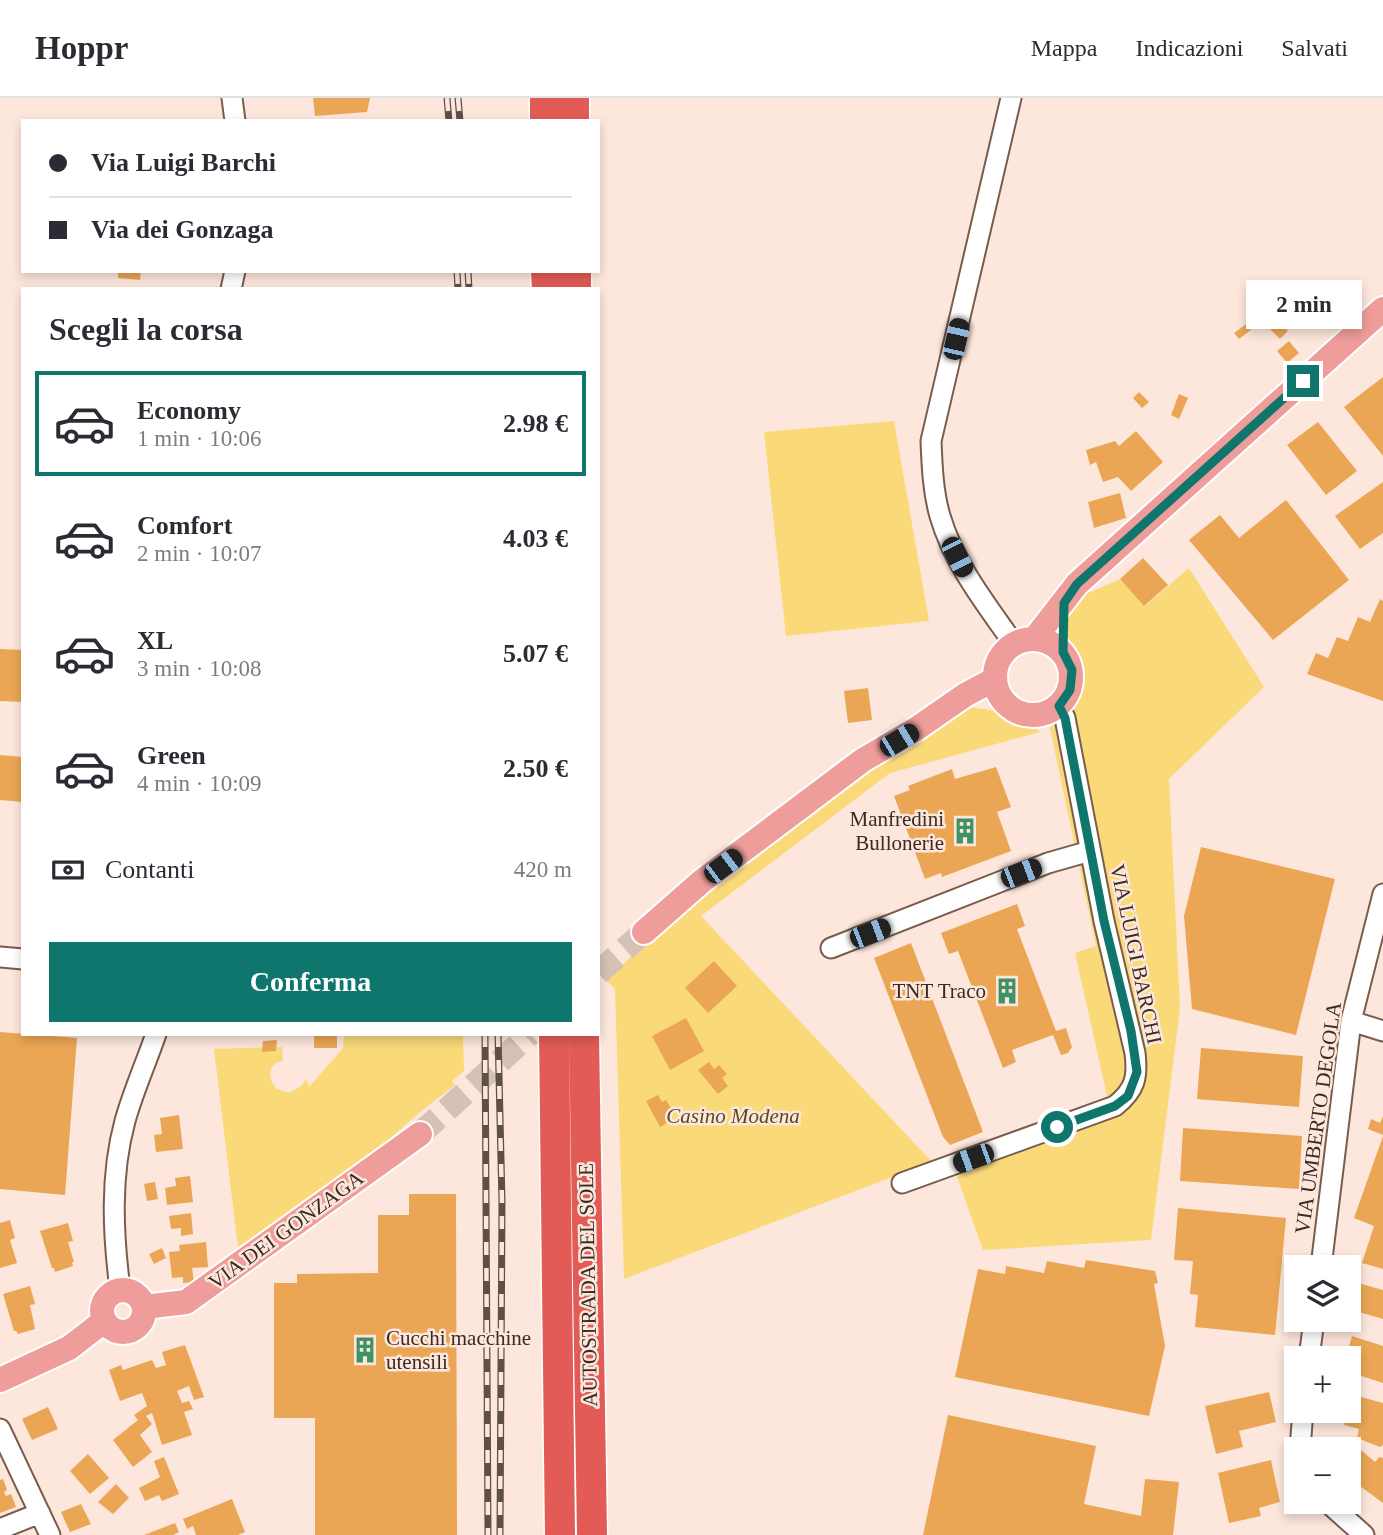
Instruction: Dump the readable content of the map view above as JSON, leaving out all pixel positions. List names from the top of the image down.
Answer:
{
  "streets": {
    "highway": ["AUTOSTRADA DEL SOLE"],
    "main road": ["VIA DEI GONZAGA"],
    "street": ["VIA LUIGI BARCHI", "VIA UMBERTO DEGOLA"]
  },
  "parks": ["Casino Modena"],
  "places": {
    "building": ["Manfredini Bullonerie", "TNT Traco", "Cucchi macchine utensili"]
  },
  "page": {
    "header": "Hoppr",
    "nav": ["Mappa", "Indicazioni", "Salvati"],
    "banner": ["Via Luigi Barchi", "Via dei Gonzaga"],
    "bubble": "2 min",
    "heading": "Scegli la corsa",
    "list": [
      {
        "name": "Economy",
        "note": "1 min · 10:06",
        "value": "2.98 €"
      },
      {
        "name": "Comfort",
        "note": "2 min · 10:07",
        "value": "4.03 €"
      },
      {
        "name": "XL",
        "note": "3 min · 10:08",
        "value": "5.07 €"
      },
      {
        "name": "Green",
        "note": "4 min · 10:09",
        "value": "2.50 €"
      }
    ],
    "pay": ["Contanti", "420 m"],
    "buttons": "Conferma",
    "map_buttons": ["+", "−"]
  }
}
